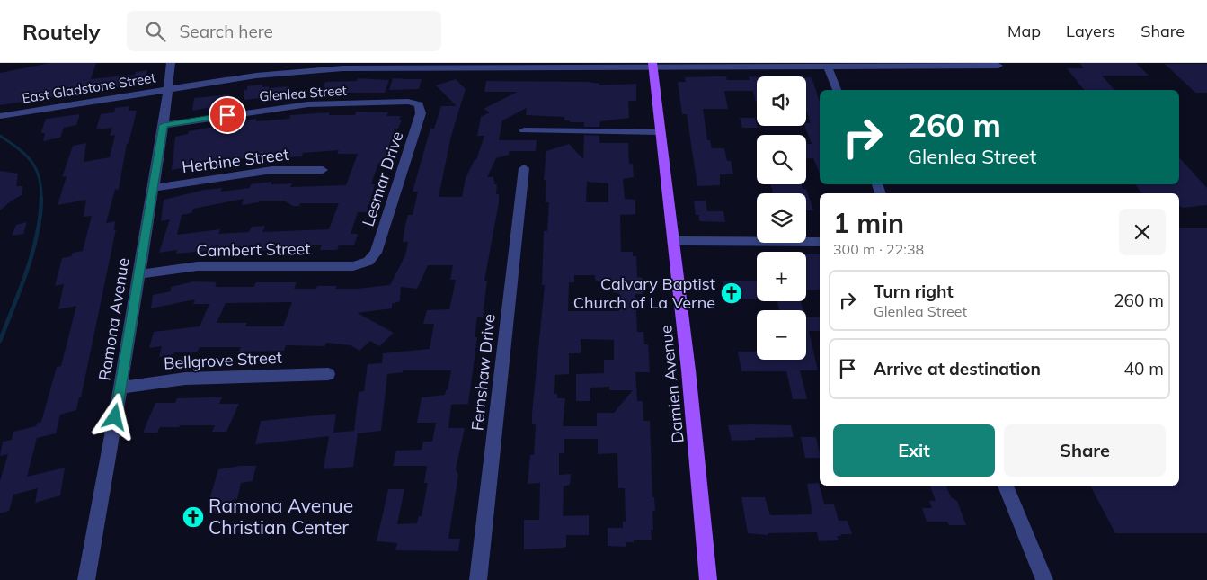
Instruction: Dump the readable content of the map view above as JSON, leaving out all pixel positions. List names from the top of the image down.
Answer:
{
  "streets": {
    "main road": ["Damien Avenue"],
    "street": [
      "East Gladstone Street",
      "Glenlea Street",
      "Herbine Street",
      "Lesmar Drive",
      "Cambert Street",
      "Ramona Avenue",
      "Bellgrove Street",
      "Fernshaw Drive"
    ]
  },
  "crossings": [
    ["East Gladstone Street", "Ramona Avenue"],
    ["East Gladstone Street", "Damien Avenue"],
    ["Glenlea Street", "Lesmar Drive"],
    ["Glenlea Street", "Ramona Avenue"],
    ["Herbine Street", "Ramona Avenue"],
    ["Lesmar Drive", "Cambert Street"],
    ["Cambert Street", "Ramona Avenue"],
    ["Ramona Avenue", "Bellgrove Street"]
  ],
  "places": {
    "church": ["Calvary Baptist Church of La Verne", "Ramona Avenue Christian Center"]
  },
  "page": {
    "header": "Routely",
    "search": "Search here",
    "nav": ["Map", "Layers", "Share"],
    "map_buttons": ["+", "−"],
    "turn": ["260 m", "Glenlea Street"],
    "heading": ["1 min", "300 m · 22:38"],
    "list": [
      {
        "name": "Turn right",
        "note": "Glenlea Street",
        "value": "260 m"
      },
      {
        "name": "Arrive at destination",
        "value": "40 m"
      }
    ],
    "buttons": ["Exit", "Share"]
  }
}
